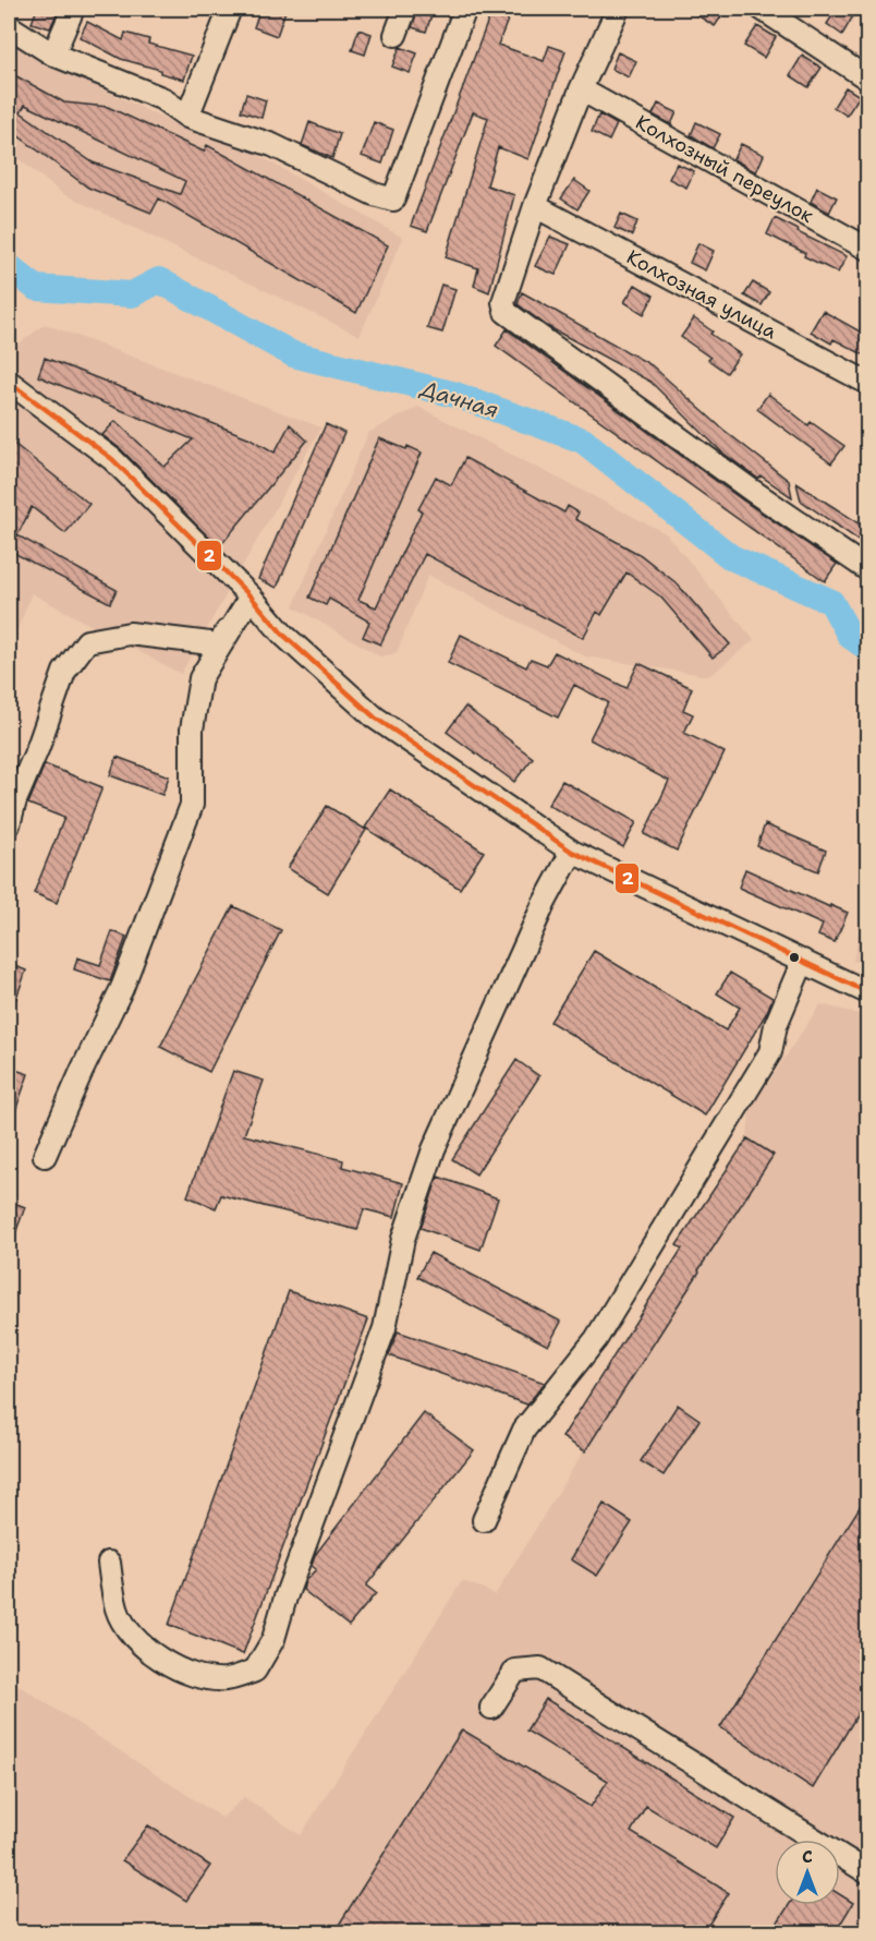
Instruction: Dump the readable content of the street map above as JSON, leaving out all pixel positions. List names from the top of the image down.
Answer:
{
  "streets": {
    "street": ["Колхозный переулок", "Колхозная улица"]
  },
  "water": ["Дачная"],
  "lines": ["transit line 2"],
  "north": "top"
}
